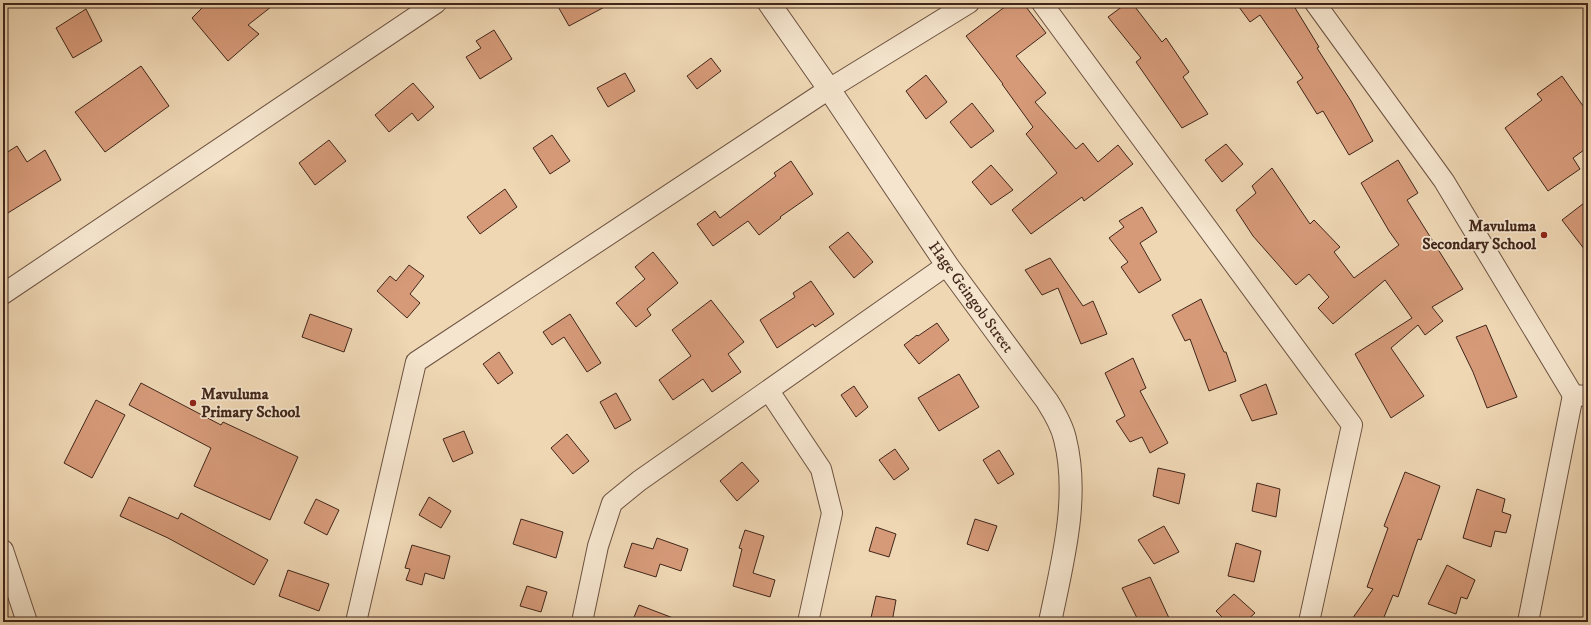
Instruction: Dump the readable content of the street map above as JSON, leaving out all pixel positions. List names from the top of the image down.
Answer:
{
  "streets": {
    "street": ["Hage Geingob Street"]
  },
  "places": ["Mavuluma Secondary School", "Mavuluma Primary School"]
}
